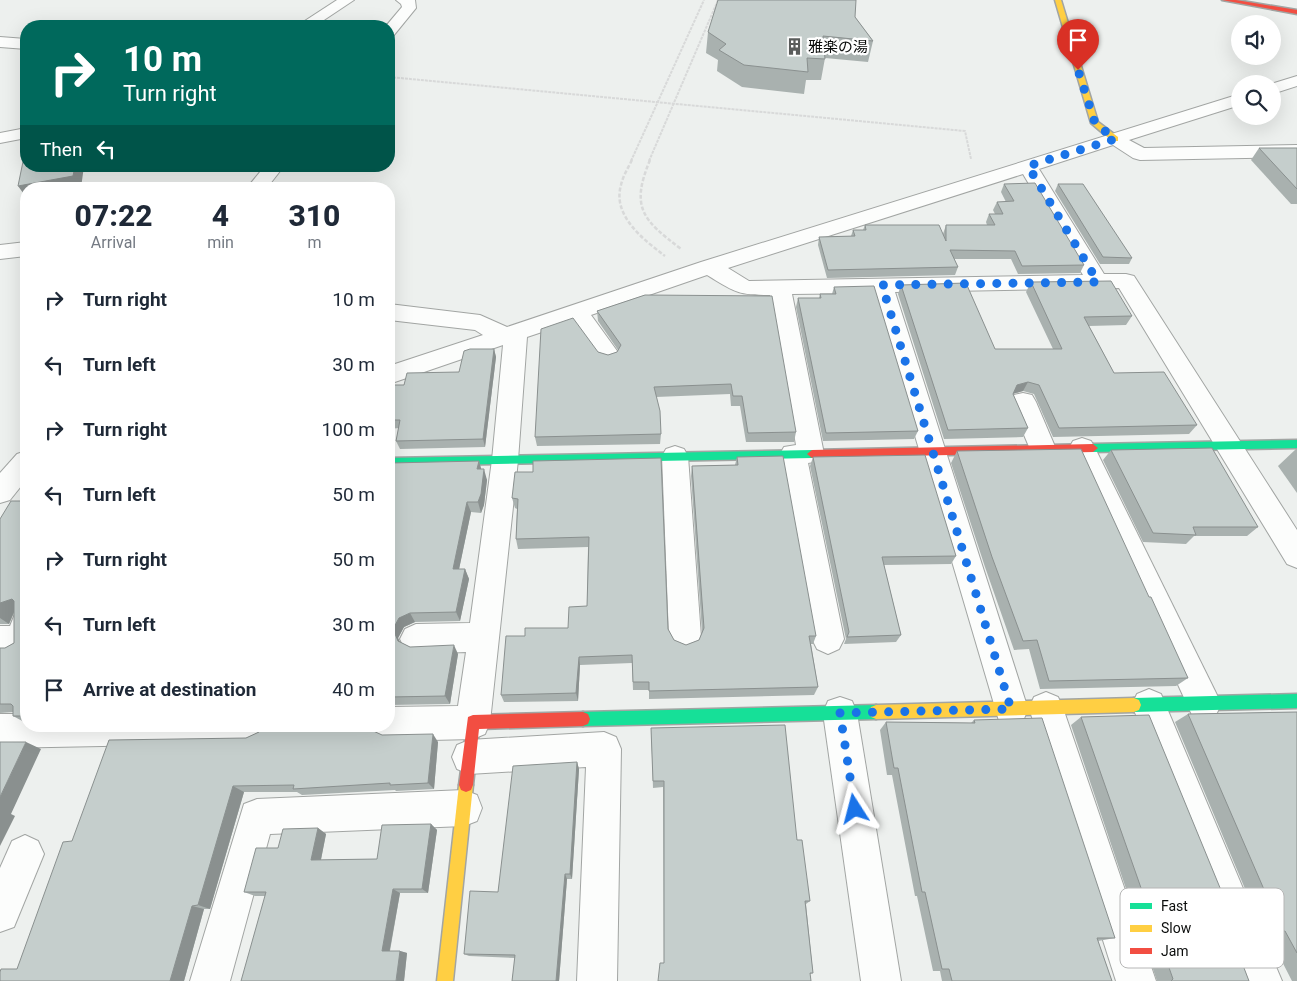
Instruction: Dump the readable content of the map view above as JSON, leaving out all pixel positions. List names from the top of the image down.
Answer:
{
  "places": {
    "building": ["雅楽の湯"]
  },
  "legend": ["Fast", "Slow", "Jam"],
  "page": {
    "turn": ["10 m", "Turn right"],
    "then": "Then",
    "eta": [
      "07:22",
      "Arrival",
      "4",
      "min",
      "310",
      "m"
    ],
    "list": [
      {
        "name": "Turn right",
        "value": "10 m"
      },
      {
        "name": "Turn left",
        "value": "30 m"
      },
      {
        "name": "Turn right",
        "value": "100 m"
      },
      {
        "name": "Turn left",
        "value": "50 m"
      },
      {
        "name": "Turn right",
        "value": "50 m"
      },
      {
        "name": "Turn left",
        "value": "30 m"
      },
      {
        "name": "Arrive at destination",
        "value": "40 m"
      }
    ]
  }
}
